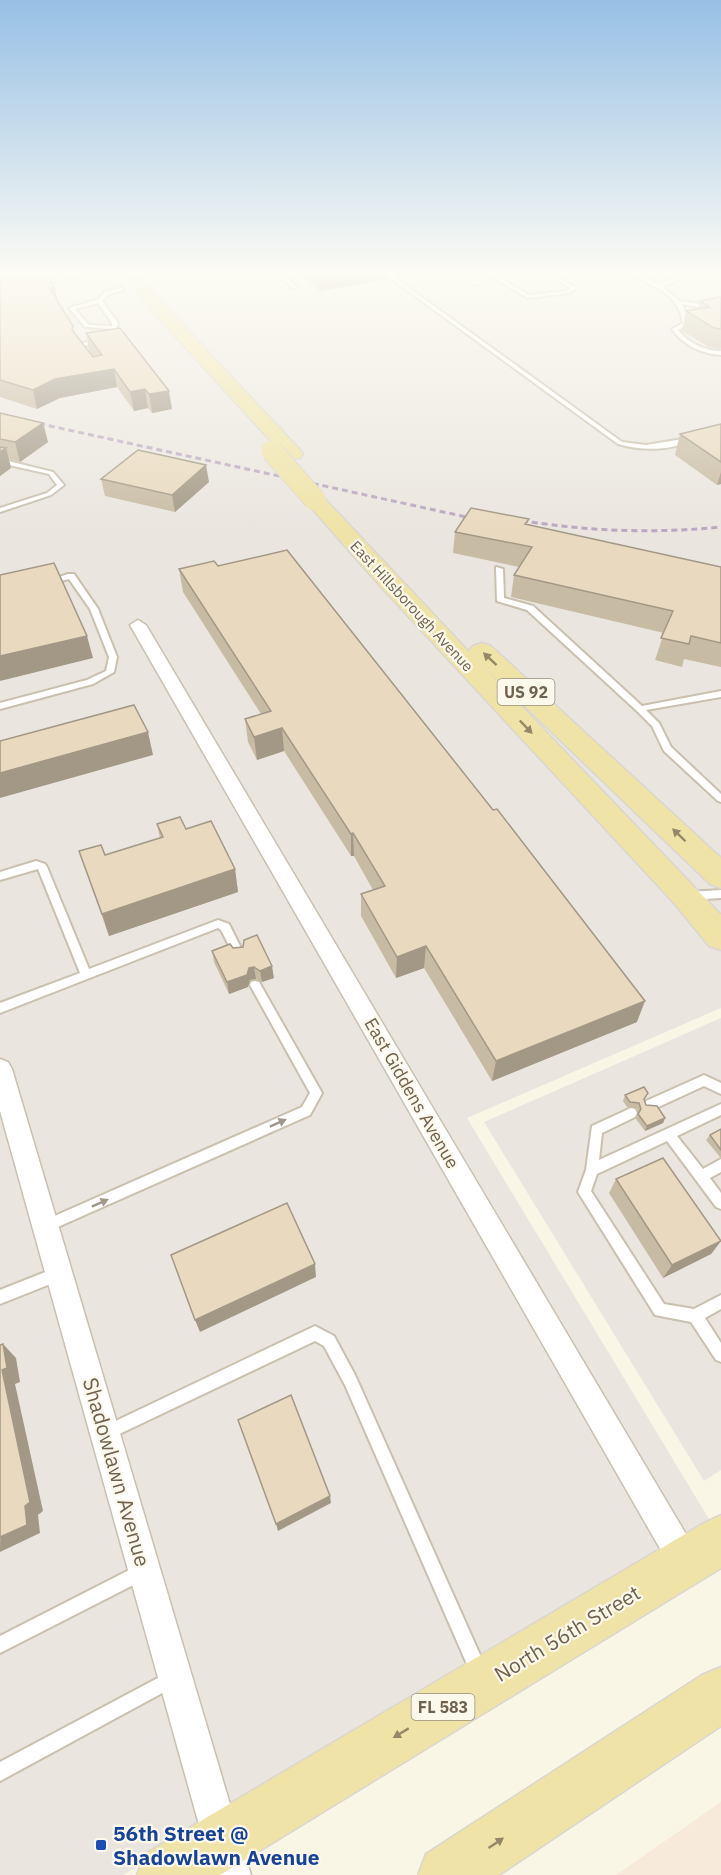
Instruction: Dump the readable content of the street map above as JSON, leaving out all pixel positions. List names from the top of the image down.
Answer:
{
  "streets": {
    "main road": [
      "East Hillsborough Avenue",
      "US 92",
      "North 56th Street",
      "FL 583"
    ],
    "street": ["East Giddens Avenue", "Shadowlawn Avenue"]
  },
  "crossings": [
    ["East Giddens Avenue", "North 56th Street"],
    ["Shadowlawn Avenue", "North 56th Street"]
  ],
  "places": {
    "transit": ["56th Street @ Shadowlawn Avenue"]
  }
}
